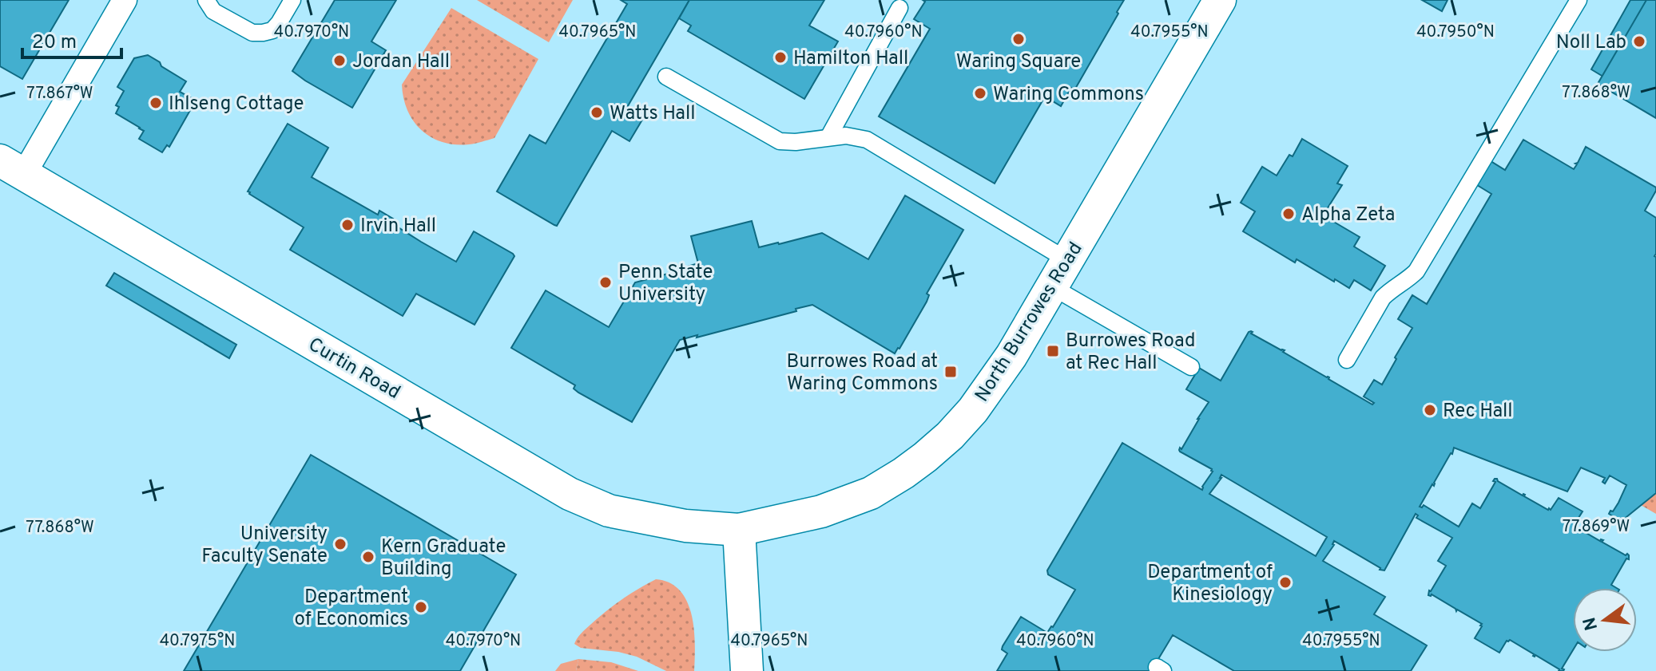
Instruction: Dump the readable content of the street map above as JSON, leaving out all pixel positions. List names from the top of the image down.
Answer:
{
  "streets": {
    "street": ["North Burrowes Road", "Curtin Road"]
  },
  "crossings": [
    ["North Burrowes Road", "Curtin Road"]
  ],
  "places": {
    "other": [
      "Waring Square",
      "Noll Lab",
      "Hamilton Hall",
      "Jordan Hall",
      "Waring Commons",
      "Ihlseng Cottage",
      "Watts Hall",
      "Alpha Zeta",
      "Irvin Hall",
      "Penn State University",
      "Rec Hall",
      "University Faculty Senate",
      "Kern Graduate Building",
      "Department of Kinesiology",
      "Department of Economics"
    ],
    "transit": ["Burrowes Road at Rec Hall", "Burrowes Road at Waring Commons"]
  },
  "scale_bar": "20 m",
  "north": "left",
  "coordinates": [
    "40.7970°N",
    "40.7965°N",
    "40.7960°N",
    "40.7955°N",
    "40.7950°N",
    "77.868°W",
    "77.867°W",
    "77.869°W",
    "40.7975°N"
  ]
}
